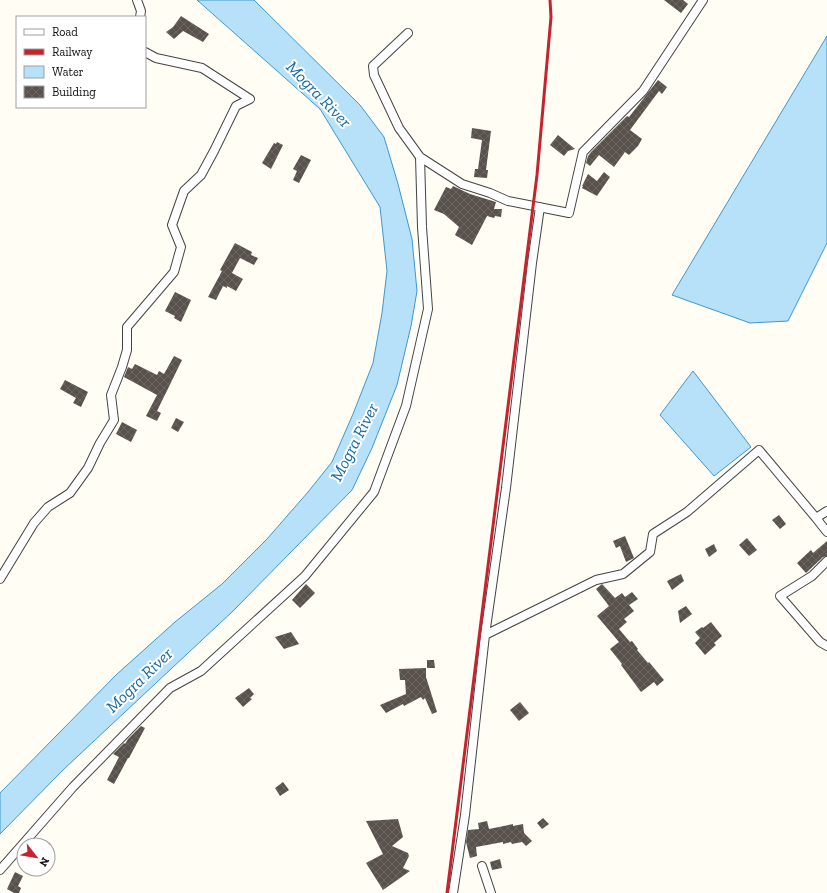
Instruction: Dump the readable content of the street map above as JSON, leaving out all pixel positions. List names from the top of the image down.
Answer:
{
  "water": ["Mogra River"],
  "legend": [
    "Road",
    "Railway",
    "Water",
    "Building"
  ],
  "north": "bottom right"
}
